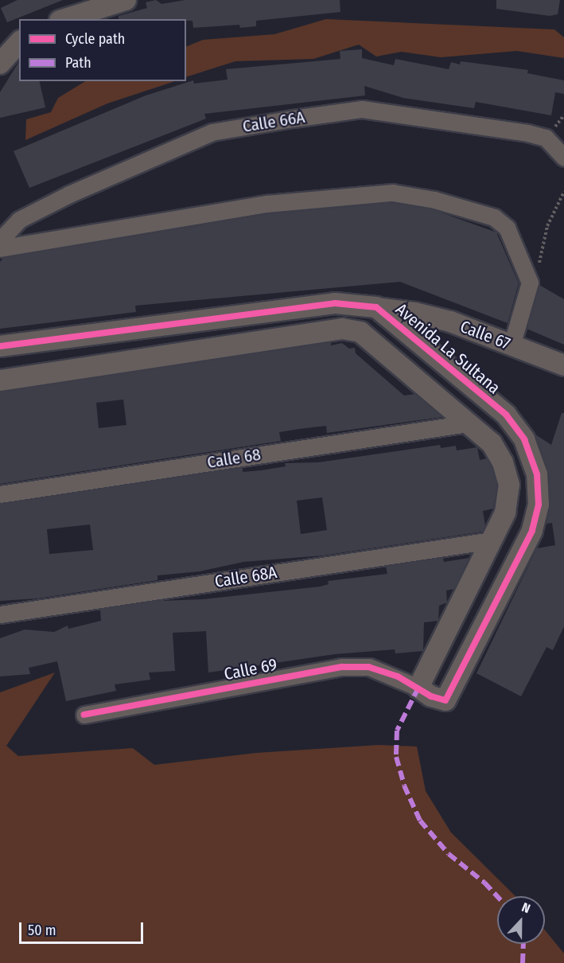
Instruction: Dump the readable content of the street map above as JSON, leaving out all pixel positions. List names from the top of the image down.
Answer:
{
  "streets": {
    "street": [
      "Calle 66A",
      "Calle 67",
      "Avenida La Sultana",
      "Calle 68",
      "Calle 68A",
      "Calle 69"
    ]
  },
  "crossings": [
    ["Calle 67", "Avenida La Sultana"],
    ["Avenida La Sultana", "Calle 69"]
  ],
  "legend": ["Cycle path", "Path"],
  "scale_bar": "50 m",
  "north": "top"
}
